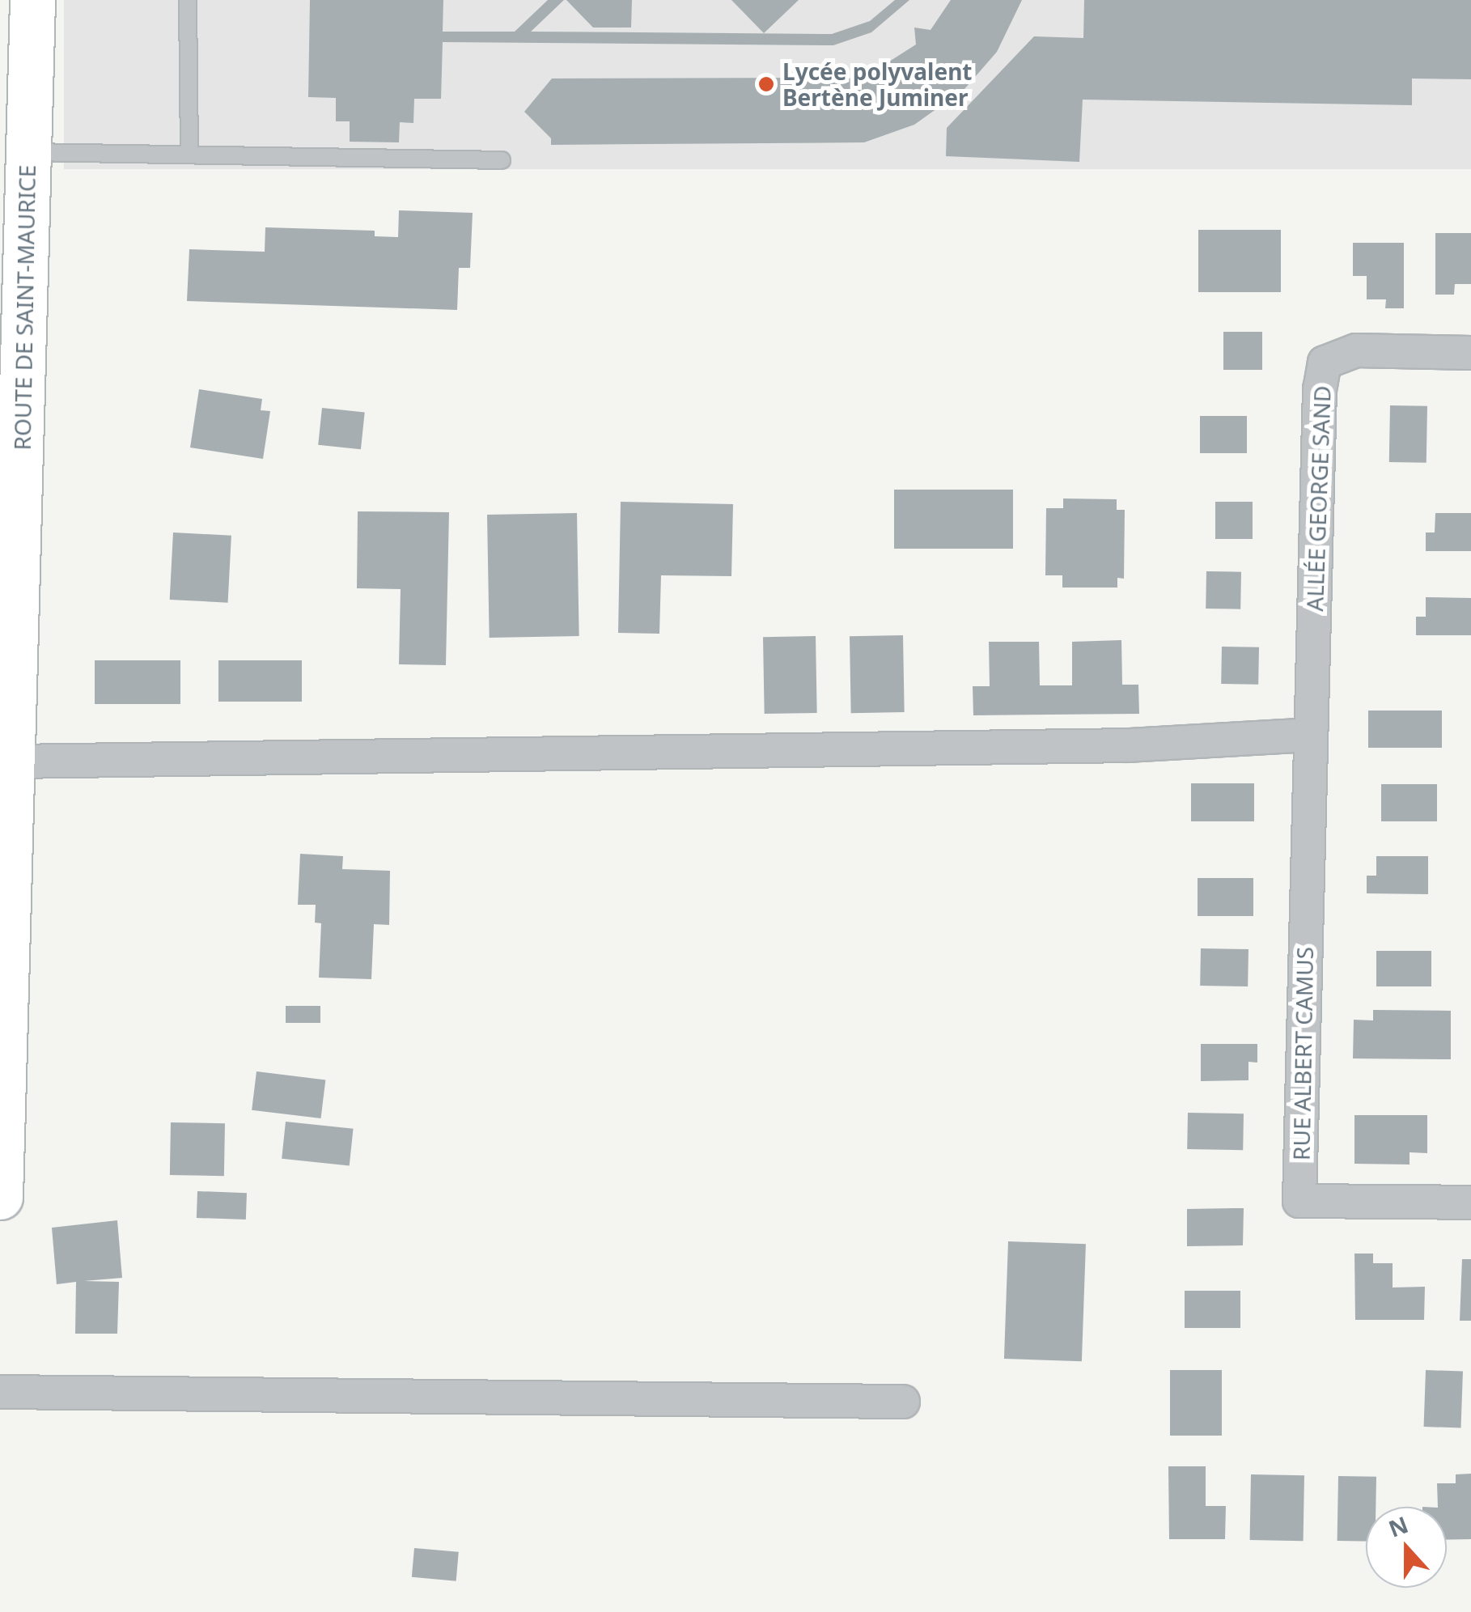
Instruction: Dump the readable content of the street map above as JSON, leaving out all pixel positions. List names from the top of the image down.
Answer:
{
  "streets": {
    "street": ["ROUTE DE SAINT-MAURICE", "ALLÉE GEORGE SAND", "RUE ALBERT CAMUS"]
  },
  "crossings": [
    ["ALLÉE GEORGE SAND", "RUE ALBERT CAMUS"]
  ],
  "places": ["Lycée polyvalent Bertène Juminer"],
  "north": "top"
}
